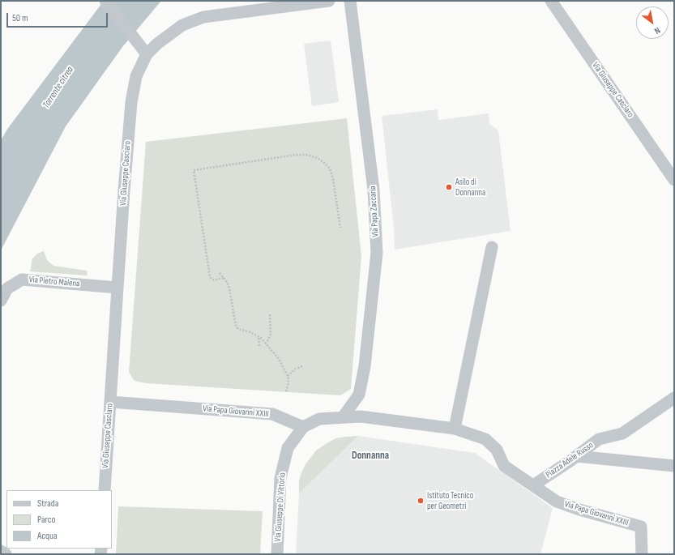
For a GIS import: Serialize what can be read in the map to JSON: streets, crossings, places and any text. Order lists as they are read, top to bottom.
{
  "streets": {
    "street": [
      "Via Giuseppe Casciaro",
      "Via Papa Zaccaria",
      "Via Pietro Malena",
      "Via Papa Giovanni XXIII",
      "Piazza Adele Russo",
      "Via Giuseppe Di Vittorio"
    ]
  },
  "crossings": [
    ["Via Giuseppe Casciaro", "Via Pietro Malena"],
    ["Via Giuseppe Casciaro", "Via Papa Giovanni XXIII"],
    ["Via Papa Zaccaria", "Via Papa Giovanni XXIII"],
    ["Via Papa Giovanni XXIII", "Piazza Adele Russo"],
    ["Via Papa Giovanni XXIII", "Via Giuseppe Di Vittorio"]
  ],
  "districts": ["Donnanna"],
  "water": ["Torrente citrea"],
  "places": ["Asilo di Donnanna", "Istituto Tecnico per Geometri"],
  "legend": ["Strada", "Parco", "Acqua"],
  "scale_bar": "50 m",
  "north": "bottom right"
}
